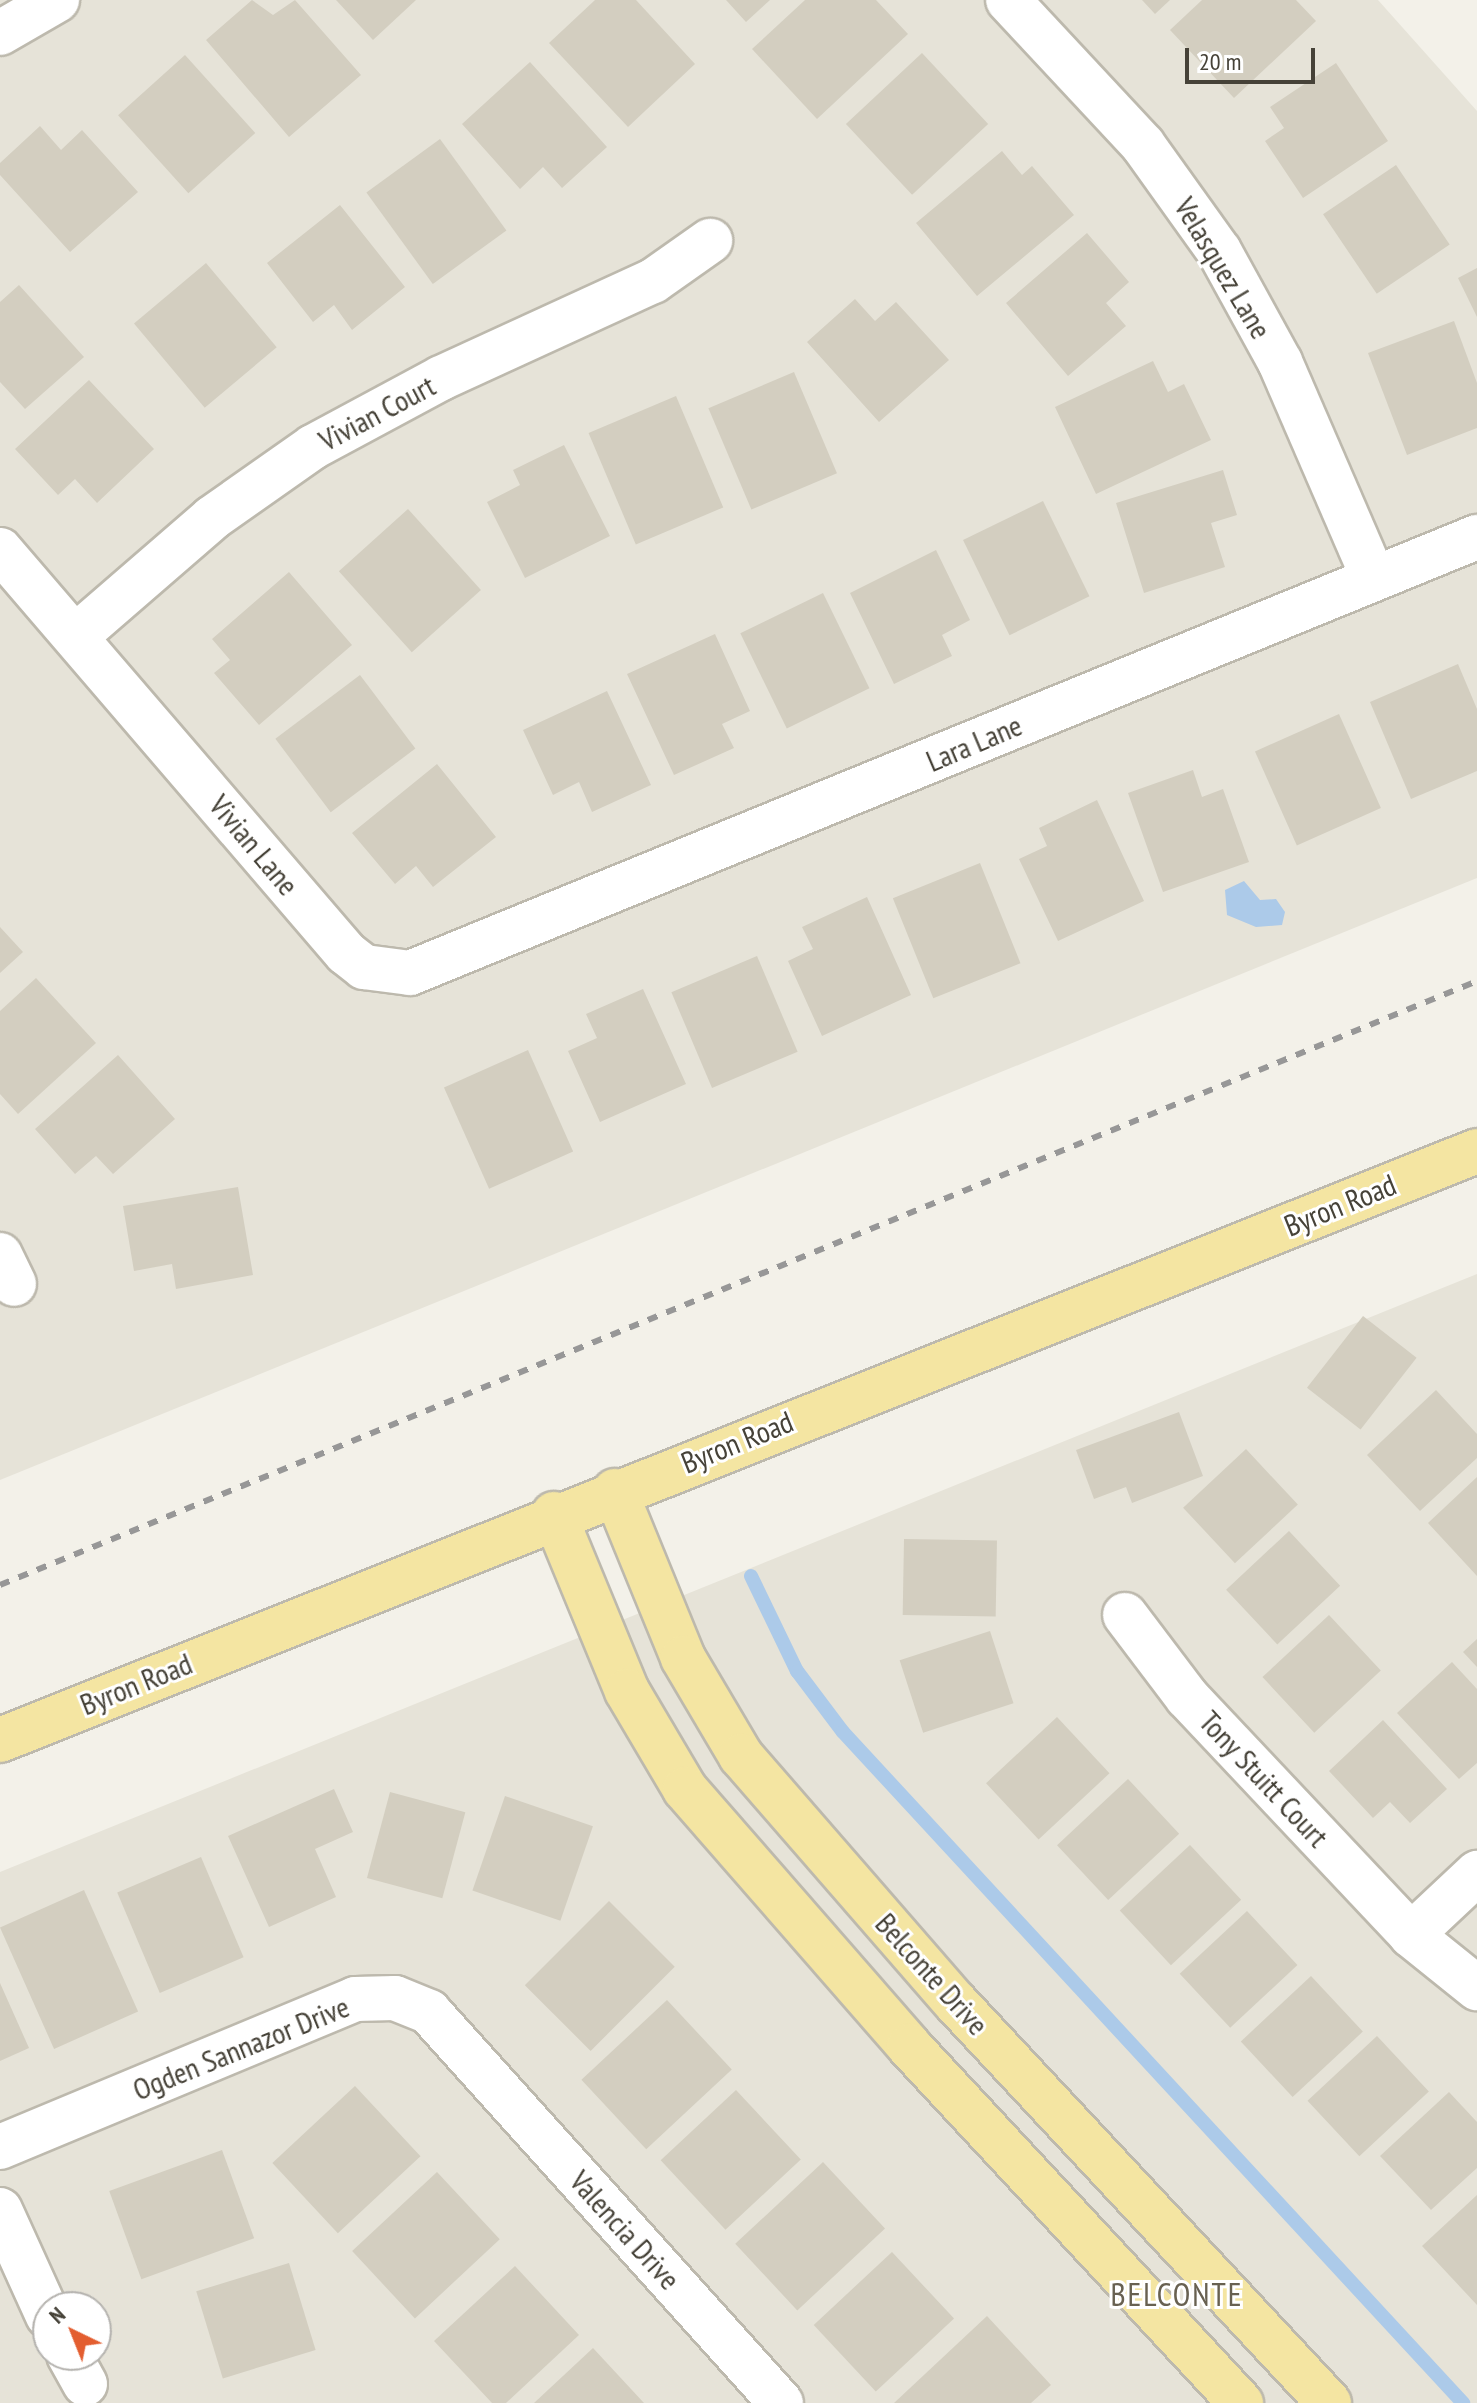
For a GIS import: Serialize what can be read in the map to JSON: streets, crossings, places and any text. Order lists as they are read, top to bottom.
{
  "streets": {
    "main road": ["Byron Road", "Belconte Drive"],
    "street": [
      "Velasquez Lane",
      "Vivian Court",
      "Lara Lane",
      "Vivian Lane",
      "Tony Stuitt Court",
      "Ogden Sannazor Drive",
      "Valencia Drive"
    ]
  },
  "crossings": [
    ["Velasquez Lane", "Lara Lane"],
    ["Vivian Court", "Vivian Lane"],
    ["Lara Lane", "Vivian Lane"],
    ["Byron Road", "Belconte Drive"],
    ["Ogden Sannazor Drive", "Valencia Drive"]
  ],
  "districts": ["BELCONTE"],
  "scale_bar": "20 m",
  "north": "top left"
}
